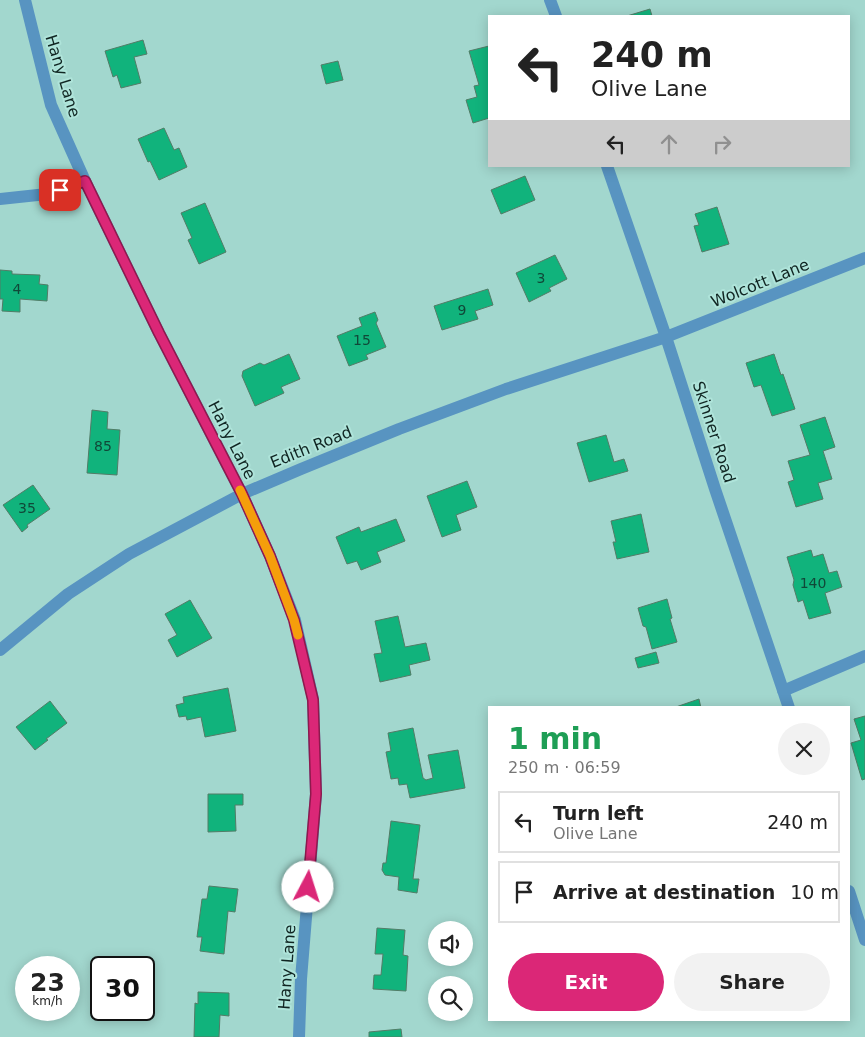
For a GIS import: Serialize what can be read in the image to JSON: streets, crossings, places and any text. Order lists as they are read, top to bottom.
{
  "streets": {
    "street": [
      "Hany Lane",
      "Wolcott Lane",
      "Skinner Road",
      "Edith Road"
    ]
  },
  "crossings": [
    ["Hany Lane", "Edith Road"],
    ["Wolcott Lane", "Skinner Road"],
    ["Wolcott Lane", "Edith Road"],
    ["Skinner Road", "Edith Road"]
  ],
  "house_numbers": [
    "3",
    "4",
    "9",
    "15",
    "85",
    "35",
    "140"
  ],
  "page": {
    "turn": ["240 m", "Olive Lane"],
    "heading": ["1 min", "250 m · 06:59"],
    "list": [
      {
        "name": "Turn left",
        "note": "Olive Lane",
        "value": "240 m"
      },
      {
        "name": "Arrive at destination",
        "value": "10 m"
      }
    ],
    "buttons": ["Exit", "Share"],
    "speed": "23 km/h",
    "limit": "30"
  }
}
